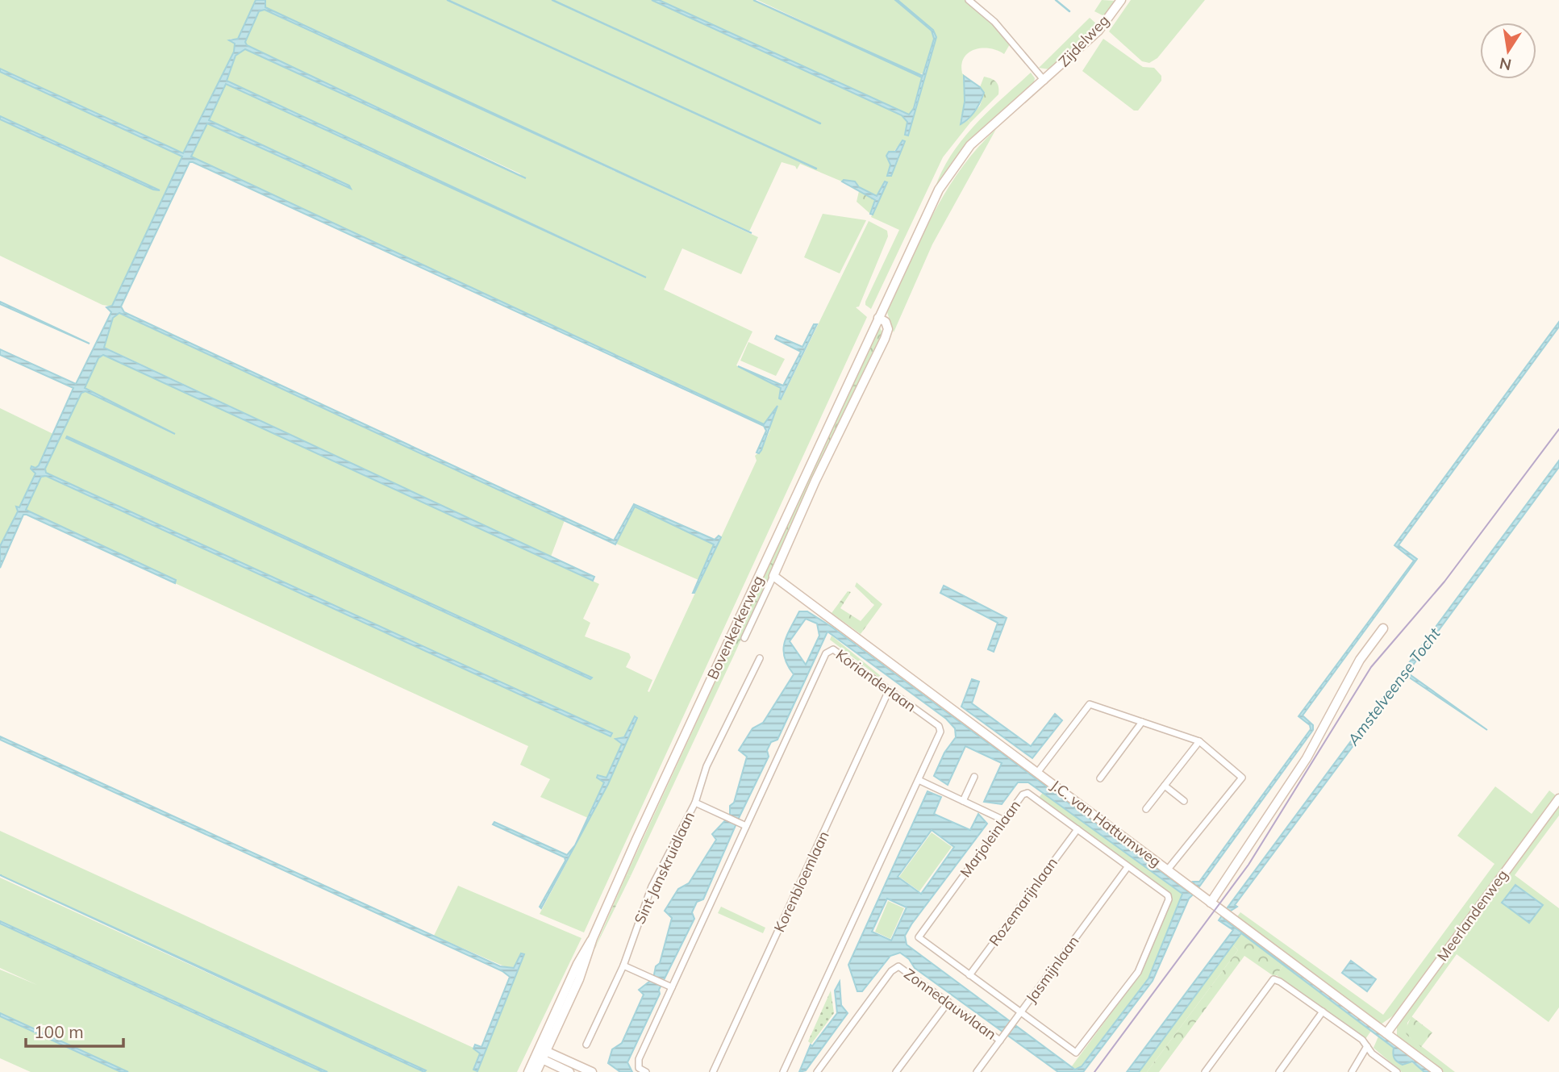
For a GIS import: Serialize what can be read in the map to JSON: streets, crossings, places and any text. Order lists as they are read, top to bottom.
{
  "streets": {
    "street": [
      "Zijdelweg",
      "Bovenkerkerweg",
      "Korianderlaan",
      "J.C. van Hattumweg",
      "Marjoleinlaan",
      "Sint Janskruidlaan",
      "Korenbloemlaan",
      "Rozemarijnlaan",
      "Meerlandenweg",
      "Jasmijnlaan",
      "Zonnedauwlaan"
    ]
  },
  "crossings": [
    ["Zijdelweg", "Bovenkerkerweg"],
    ["Bovenkerkerweg", "J.C. van Hattumweg"],
    ["Korianderlaan", "Sint Janskruidlaan"],
    ["Korianderlaan", "Korenbloemlaan"],
    ["J.C. van Hattumweg", "Meerlandenweg"],
    ["Marjoleinlaan", "Rozemarijnlaan"],
    ["Marjoleinlaan", "Jasmijnlaan"],
    ["Jasmijnlaan", "Zonnedauwlaan"]
  ],
  "water": ["Amstelveense Tocht"],
  "scale_bar": "100 m",
  "north": "bottom"
}
